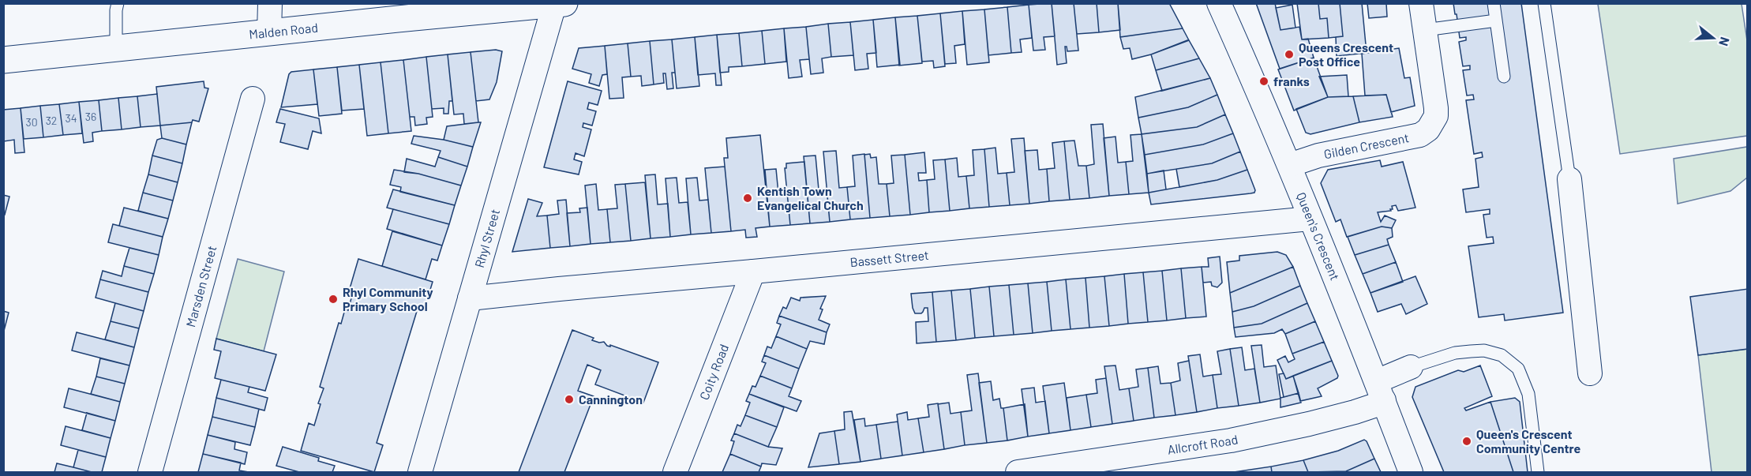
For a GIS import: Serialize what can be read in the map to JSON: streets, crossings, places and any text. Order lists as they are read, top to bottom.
{
  "streets": {
    "main road": ["Malden Road"],
    "street": [
      "Gilden Crescent",
      "Queen's Crescent",
      "Rhyl Street",
      "Bassett Street",
      "Marsden Street",
      "Coity Road",
      "Allcroft Road"
    ]
  },
  "crossings": [
    ["Malden Road", "Rhyl Street"],
    ["Gilden Crescent", "Queen's Crescent"],
    ["Queen's Crescent", "Bassett Street"],
    ["Queen's Crescent", "Allcroft Road"],
    ["Rhyl Street", "Bassett Street"],
    ["Bassett Street", "Coity Road"]
  ],
  "places": [
    "Queens Crescent Post Office",
    "franks",
    "Kentish Town Evangelical Church",
    "Rhyl Community Primary School",
    "Cannington",
    "Queen's Crescent Community Centre"
  ],
  "house_numbers": [
    "36",
    "34",
    "32",
    "30"
  ],
  "north": "right"
}
